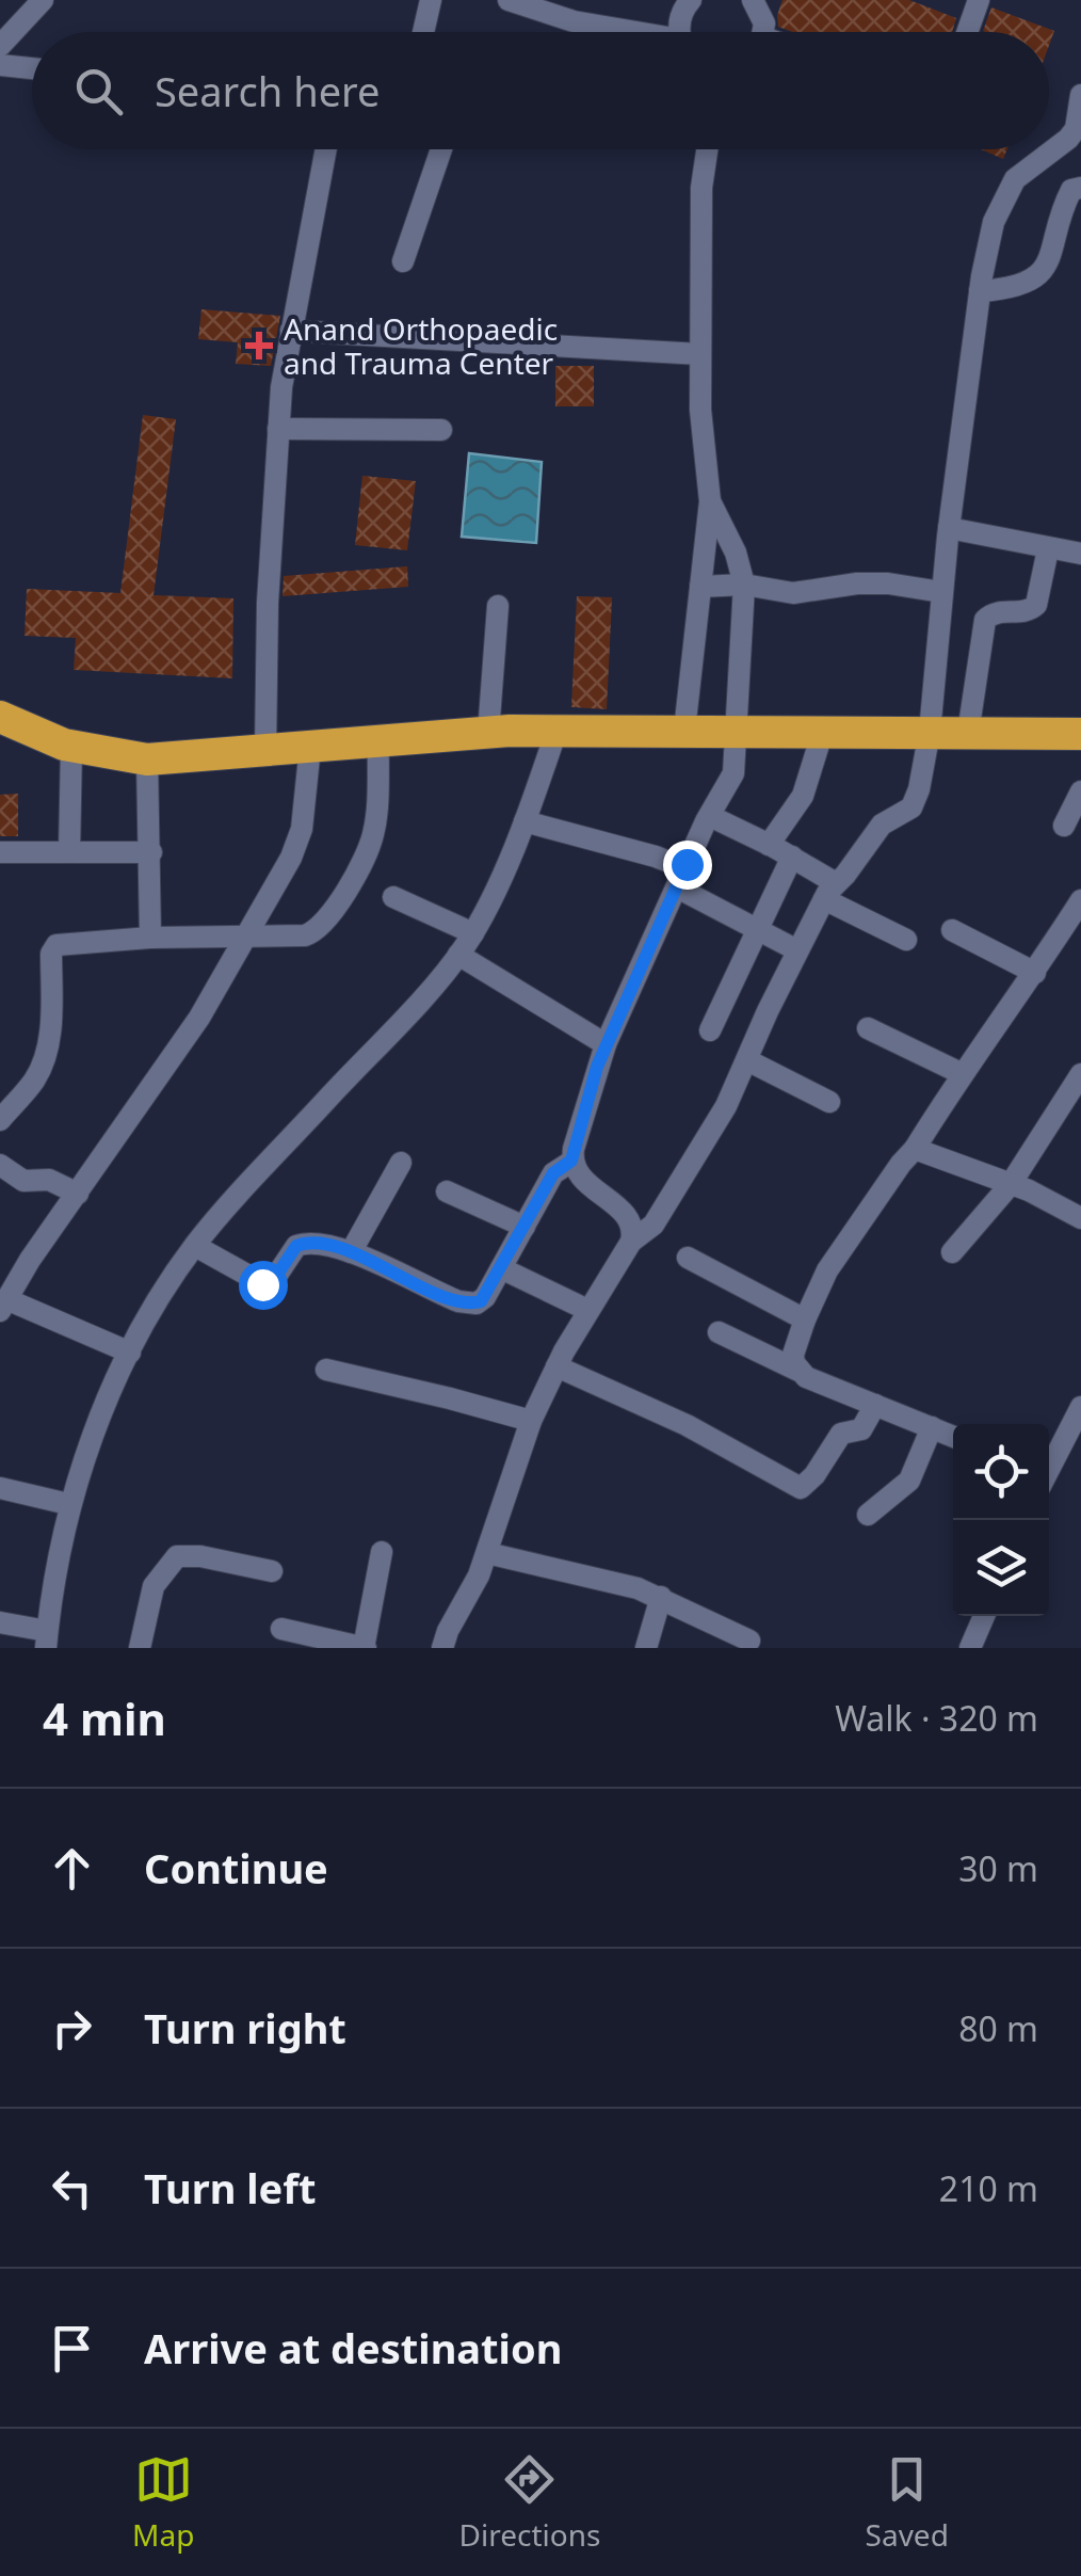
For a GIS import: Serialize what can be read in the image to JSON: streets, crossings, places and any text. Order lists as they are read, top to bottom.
{
  "places": {
    "health": ["Anand Orthopaedic and Trauma Center"]
  },
  "page": {
    "search": "Search here",
    "heading": ["4 min", "Walk · 320 m"],
    "list": [
      ["Continue", "30 m"],
      ["Turn right", "80 m"],
      ["Turn left", "210 m"],
      "Arrive at destination"
    ],
    "nav": ["Map", "Directions", "Saved"]
  }
}
